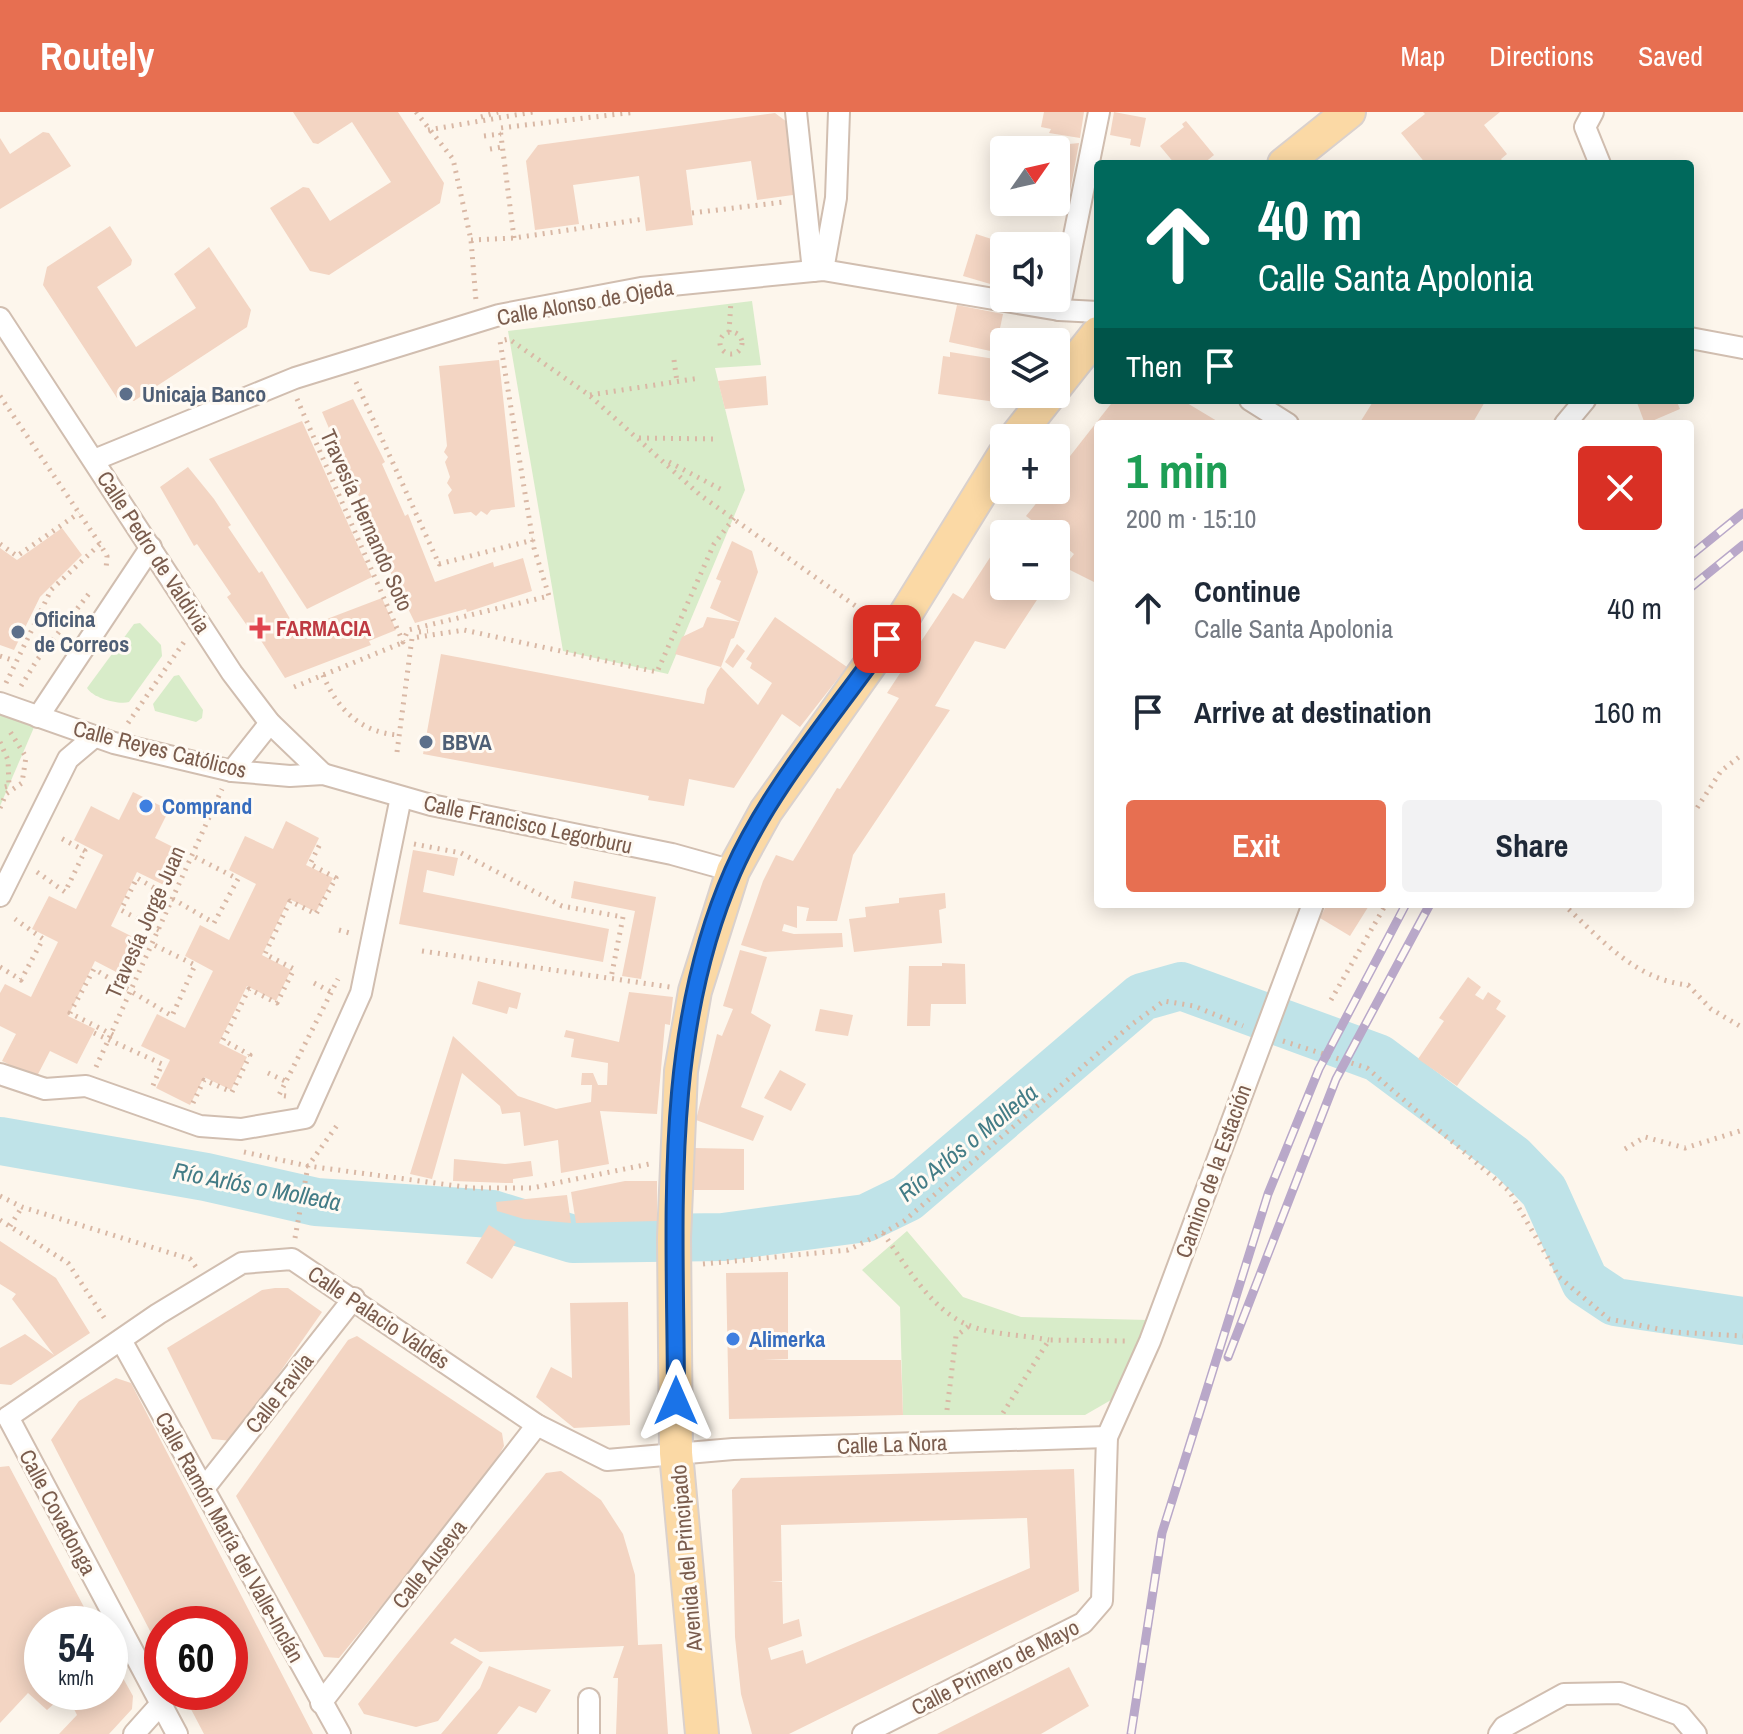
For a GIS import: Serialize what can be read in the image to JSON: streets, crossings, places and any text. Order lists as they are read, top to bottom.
{
  "streets": {
    "main road": ["Avenida del Principado"],
    "street": [
      "Calle Alonso de Ojeda",
      "Calle Pedro de Valdivia",
      "Calle Reyes Católicos",
      "Calle Francisco Legorburu",
      "Camino de la Estación",
      "Calle Palacio Valdés",
      "Calle Favila",
      "Calle La Ñora",
      "Calle Covadonga",
      "Calle Ramón María del Valle-Inclán",
      "Calle Auseva",
      "Calle Primero de Mayo"
    ],
    "path": ["Travesía Hernando Soto", "Travesía Jorge Juan"]
  },
  "crossings": [
    ["Calle Alonso de Ojeda", "Calle Pedro de Valdivia"],
    ["Calle Pedro de Valdivia", "Calle Reyes Católicos"],
    ["Calle Pedro de Valdivia", "Calle Francisco Legorburu"],
    ["Calle Reyes Católicos", "Calle Francisco Legorburu"],
    ["Calle Reyes Católicos", "Travesía Jorge Juan"],
    ["Calle Francisco Legorburu", "Avenida del Principado"],
    ["Camino de la Estación", "Calle La Ñora"],
    ["Camino de la Estación", "Calle Primero de Mayo"],
    ["Calle Palacio Valdés", "Calle Favila"],
    ["Calle Palacio Valdés", "Calle La Ñora"],
    ["Calle Palacio Valdés", "Calle Covadonga"],
    ["Calle Palacio Valdés", "Calle Ramón María del Valle-Inclán"],
    ["Calle Palacio Valdés", "Avenida del Principado"],
    ["Calle Palacio Valdés", "Calle Auseva"],
    ["Calle Favila", "Calle Ramón María del Valle-Inclán"],
    ["Calle La Ñora", "Avenida del Principado"],
    ["Calle La Ñora", "Calle Primero de Mayo"],
    ["Calle Ramón María del Valle-Inclán", "Calle Auseva"]
  ],
  "water": ["Río Arlós o Molleda"],
  "places": {
    "other": [
      "Unicaja Banco",
      "Oficina de Correos",
      "BBVA",
      "Comprand",
      "Alimerka"
    ],
    "health": ["FARMACIA"]
  },
  "north": "top right",
  "page": {
    "header": "Routely",
    "nav": ["Map", "Directions", "Saved"],
    "map_buttons": ["+", "−"],
    "turn": ["40 m", "Calle Santa Apolonia"],
    "then": "Then",
    "heading": ["1 min", "200 m · 15:10"],
    "list": [
      {
        "name": "Continue",
        "note": "Calle Santa Apolonia",
        "value": "40 m"
      },
      {
        "name": "Arrive at destination",
        "value": "160 m"
      }
    ],
    "buttons": ["Exit", "Share"],
    "speed": "54 km/h",
    "limit": "60"
  }
}
